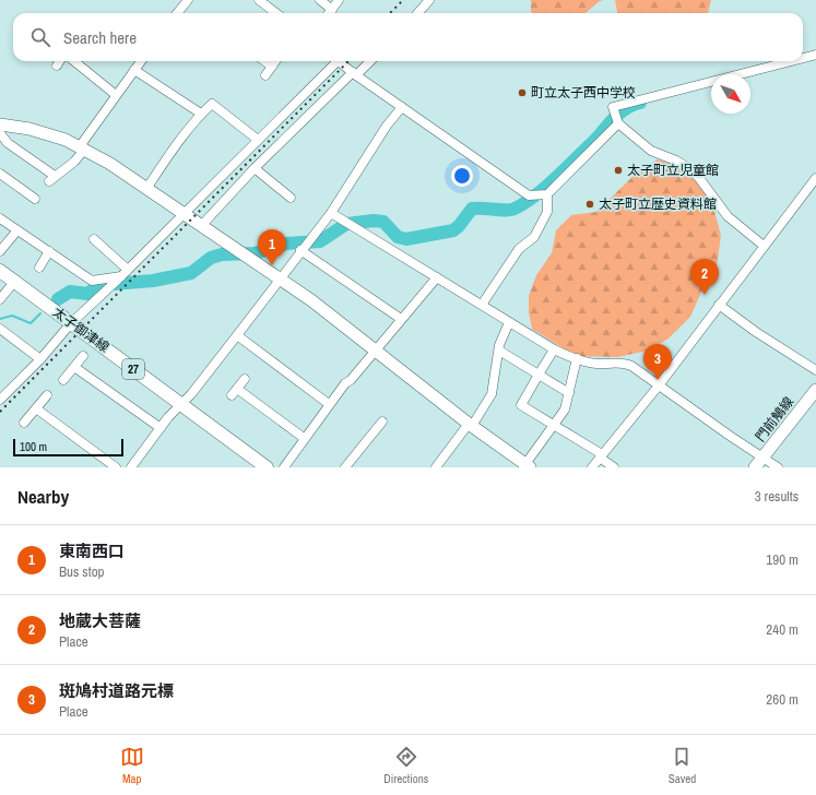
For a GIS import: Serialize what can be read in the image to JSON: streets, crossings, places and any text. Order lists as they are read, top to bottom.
{
  "streets": {
    "main road": ["太子御津線", "27"],
    "street": ["門前鵤線"]
  },
  "places": ["町立太子西中学校", "太子町立児童館", "太子町立歴史資料館"],
  "scale_bar": "100 m",
  "north": "bottom right",
  "page": {
    "search": "Search here",
    "pins": ["1", "2", "3"],
    "scale": "100 m",
    "heading": ["Nearby", "3 results"],
    "list": [
      {
        "mark": "1",
        "name": "東南西口",
        "note": "Bus stop",
        "value": "190 m"
      },
      {
        "mark": "2",
        "name": "地蔵大菩薩",
        "note": "Place",
        "value": "240 m"
      },
      {
        "mark": "3",
        "name": "斑鳩村道路元標",
        "note": "Place",
        "value": "260 m"
      }
    ],
    "nav": ["Map", "Directions", "Saved"]
  }
}
